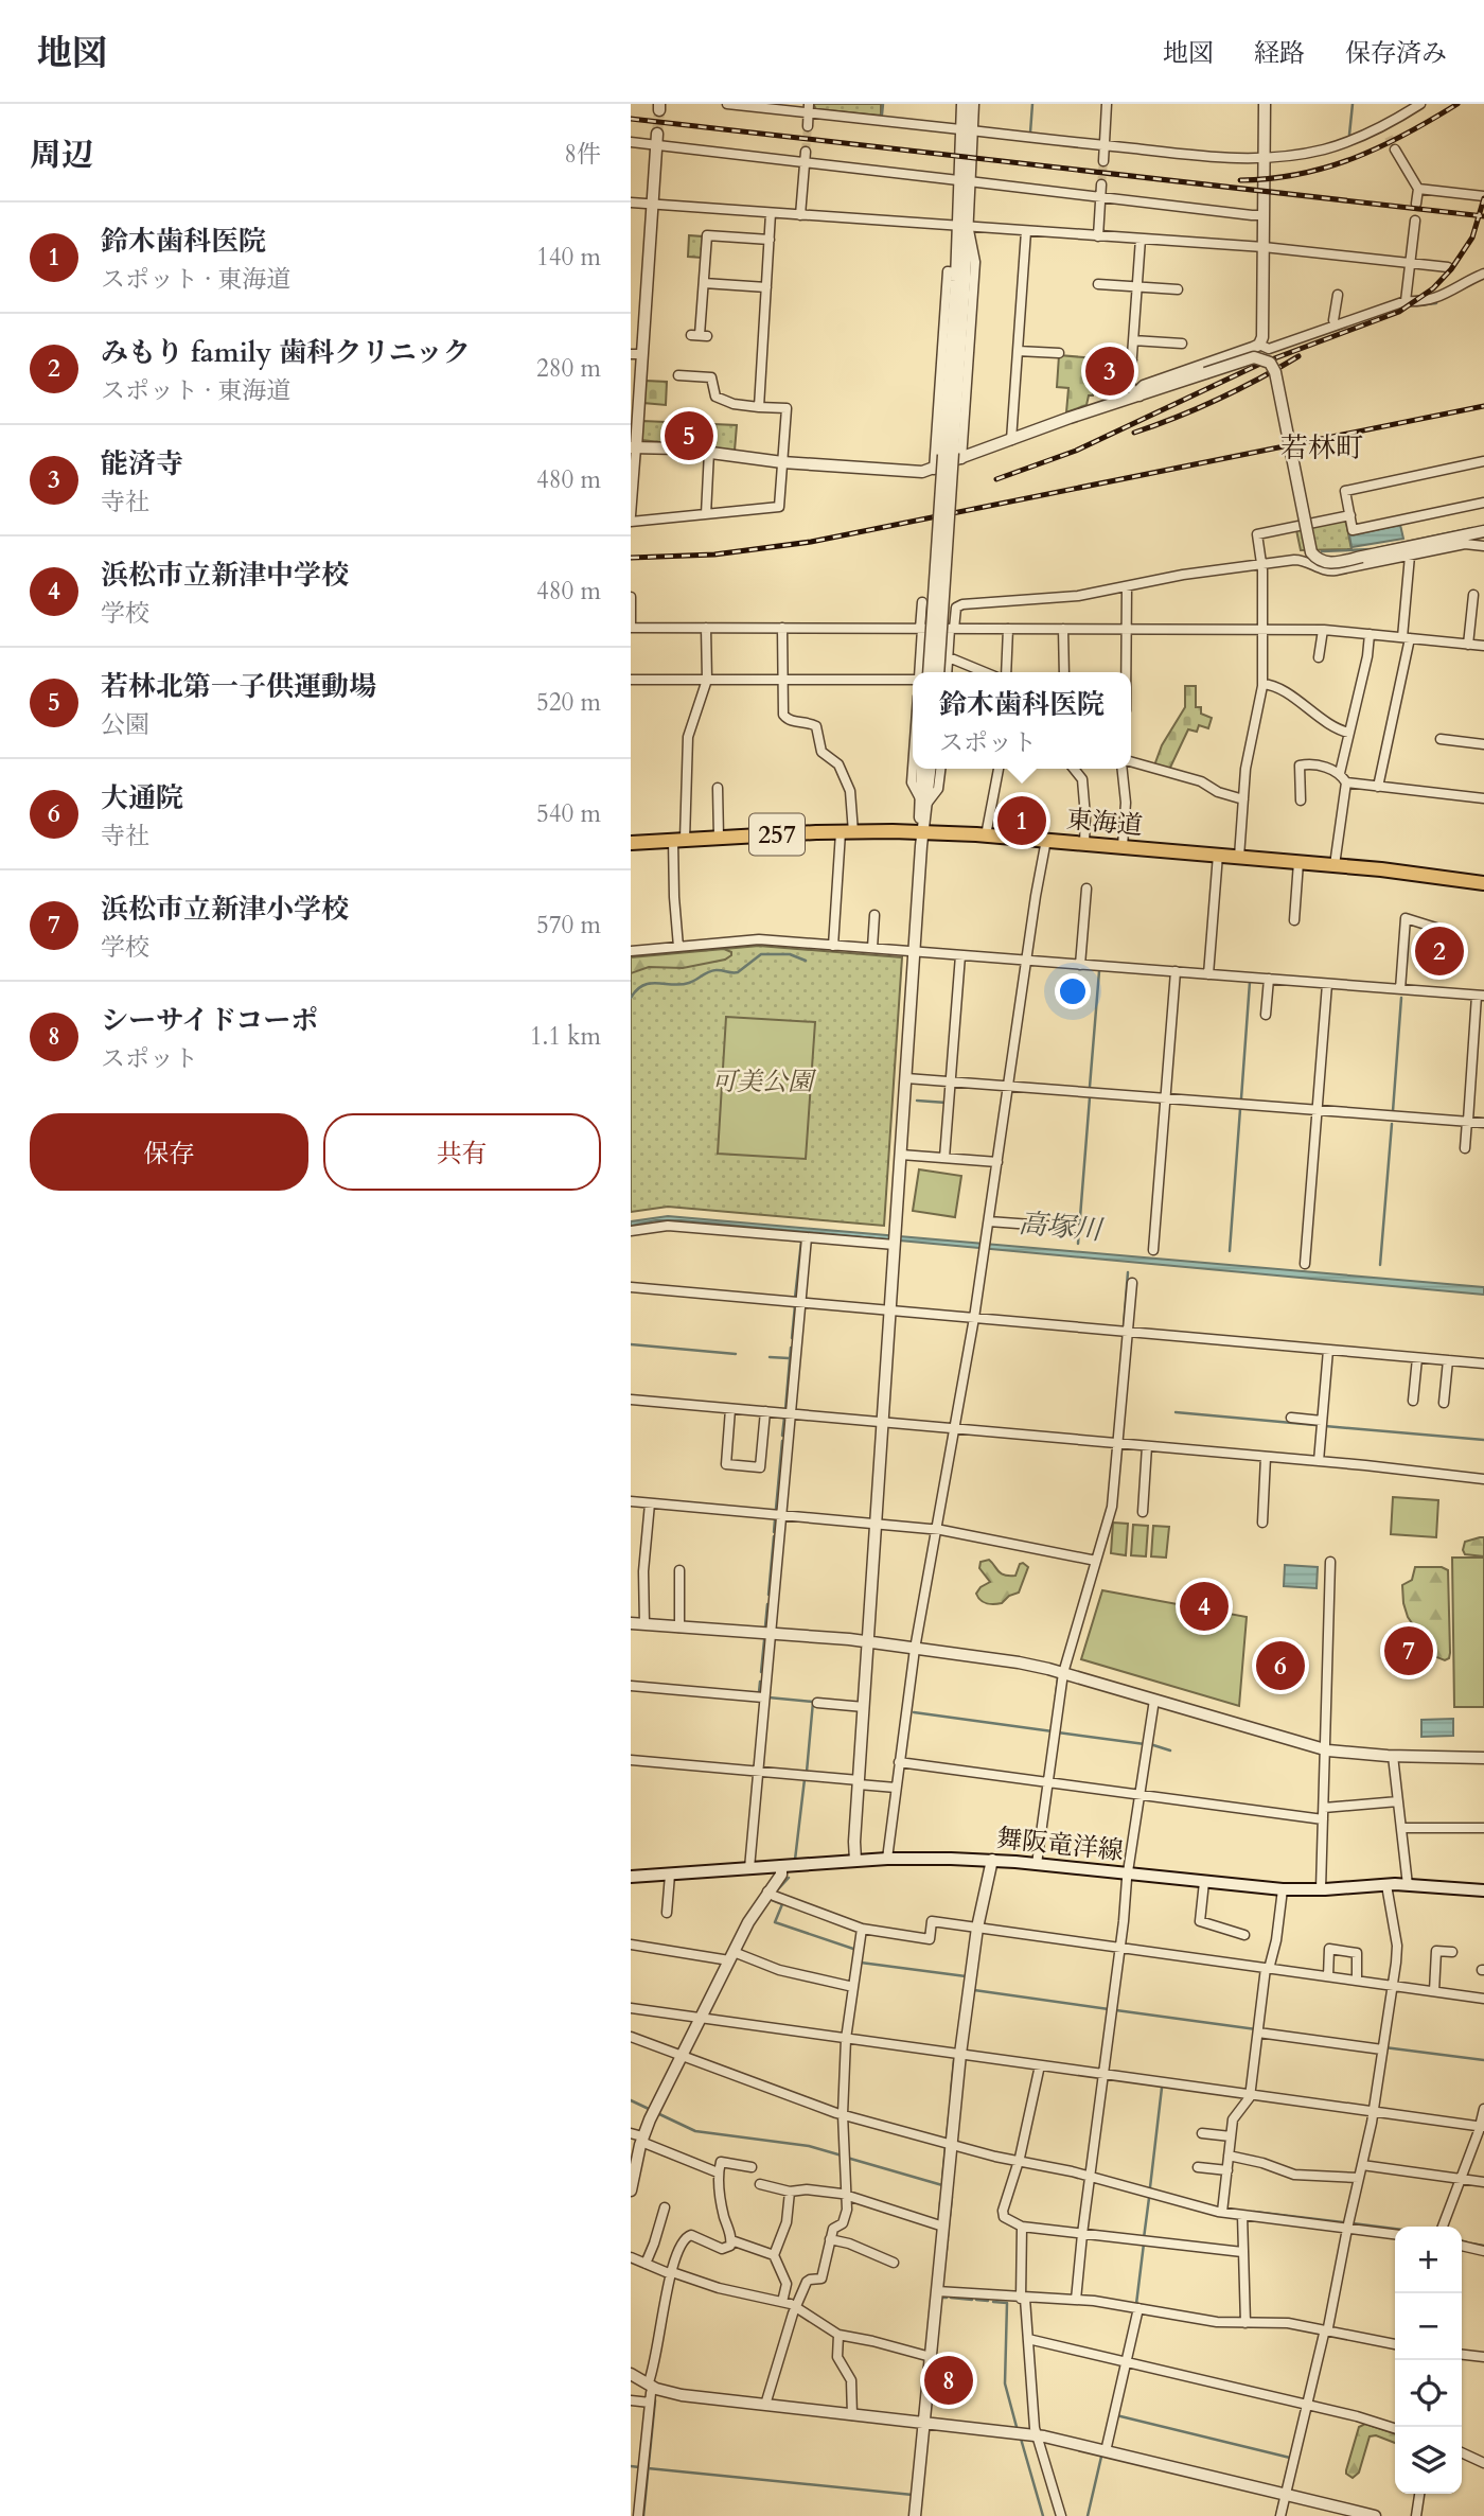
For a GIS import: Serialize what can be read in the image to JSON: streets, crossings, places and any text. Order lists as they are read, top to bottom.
{
  "streets": {
    "highway": ["東海道", "257"],
    "main road": ["舞阪竜洋線"]
  },
  "districts": ["若林町"],
  "water": ["高塚川"],
  "parks": ["可美公園"],
  "page": {
    "header": "地図",
    "nav": ["地図", "経路", "保存済み"],
    "heading": ["周辺", "8件"],
    "list": [
      {
        "mark": "1",
        "name": "鈴木歯科医院",
        "note": "スポット · 東海道",
        "value": "140 m"
      },
      {
        "mark": "2",
        "name": "みもり family 歯科クリニック",
        "note": "スポット · 東海道",
        "value": "280 m"
      },
      {
        "mark": "3",
        "name": "能済寺",
        "note": "寺社",
        "value": "480 m"
      },
      {
        "mark": "4",
        "name": "浜松市立新津中学校",
        "note": "学校",
        "value": "480 m"
      },
      {
        "mark": "5",
        "name": "若林北第一子供運動場",
        "note": "公園",
        "value": "520 m"
      },
      {
        "mark": "6",
        "name": "大通院",
        "note": "寺社",
        "value": "540 m"
      },
      {
        "mark": "7",
        "name": "浜松市立新津小学校",
        "note": "学校",
        "value": "570 m"
      },
      {
        "mark": "8",
        "name": "シーサイドコーポ",
        "note": "スポット",
        "value": "1.1 km"
      }
    ],
    "pins": [
      "3",
      "5",
      "1",
      "2",
      "4",
      "7",
      "6",
      "8"
    ],
    "popup": ["鈴木歯科医院", "スポット"],
    "buttons": ["保存", "共有"],
    "map_buttons": ["+", "−"]
  }
}
